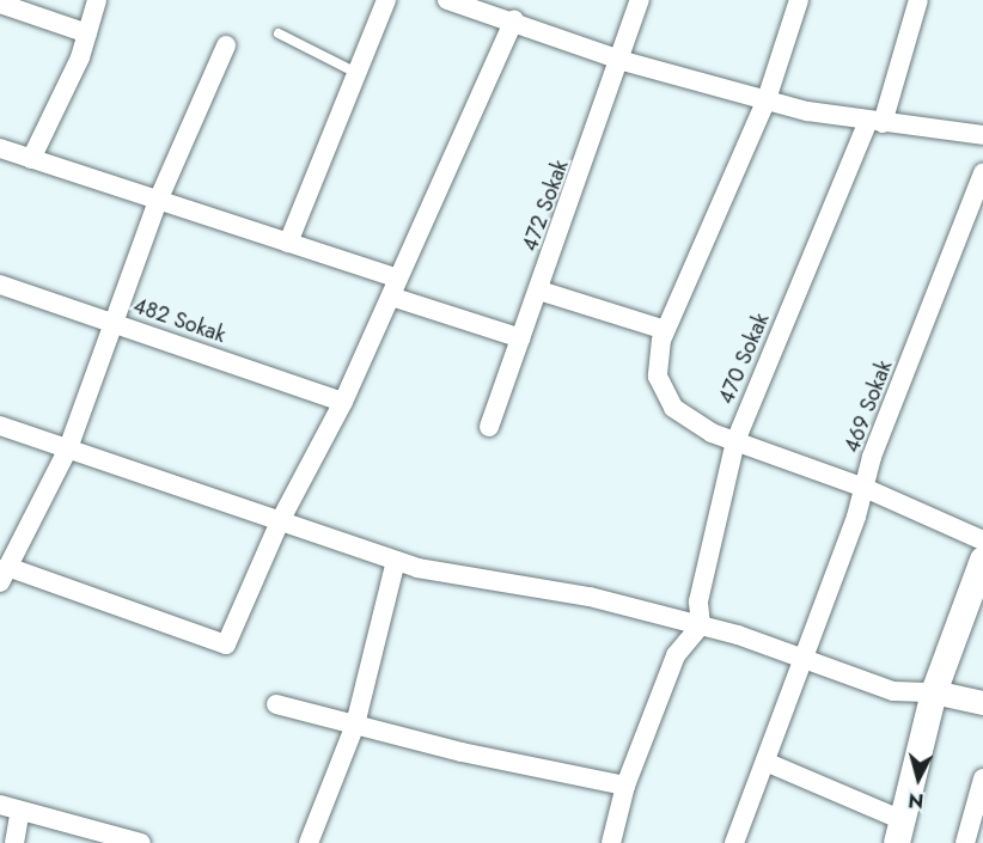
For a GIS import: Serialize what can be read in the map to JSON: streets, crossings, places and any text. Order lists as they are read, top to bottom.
{
  "streets": {
    "street": [
      "472 Sokak",
      "482 Sokak",
      "470 Sokak",
      "469 Sokak"
    ]
  },
  "north": "bottom"
}
